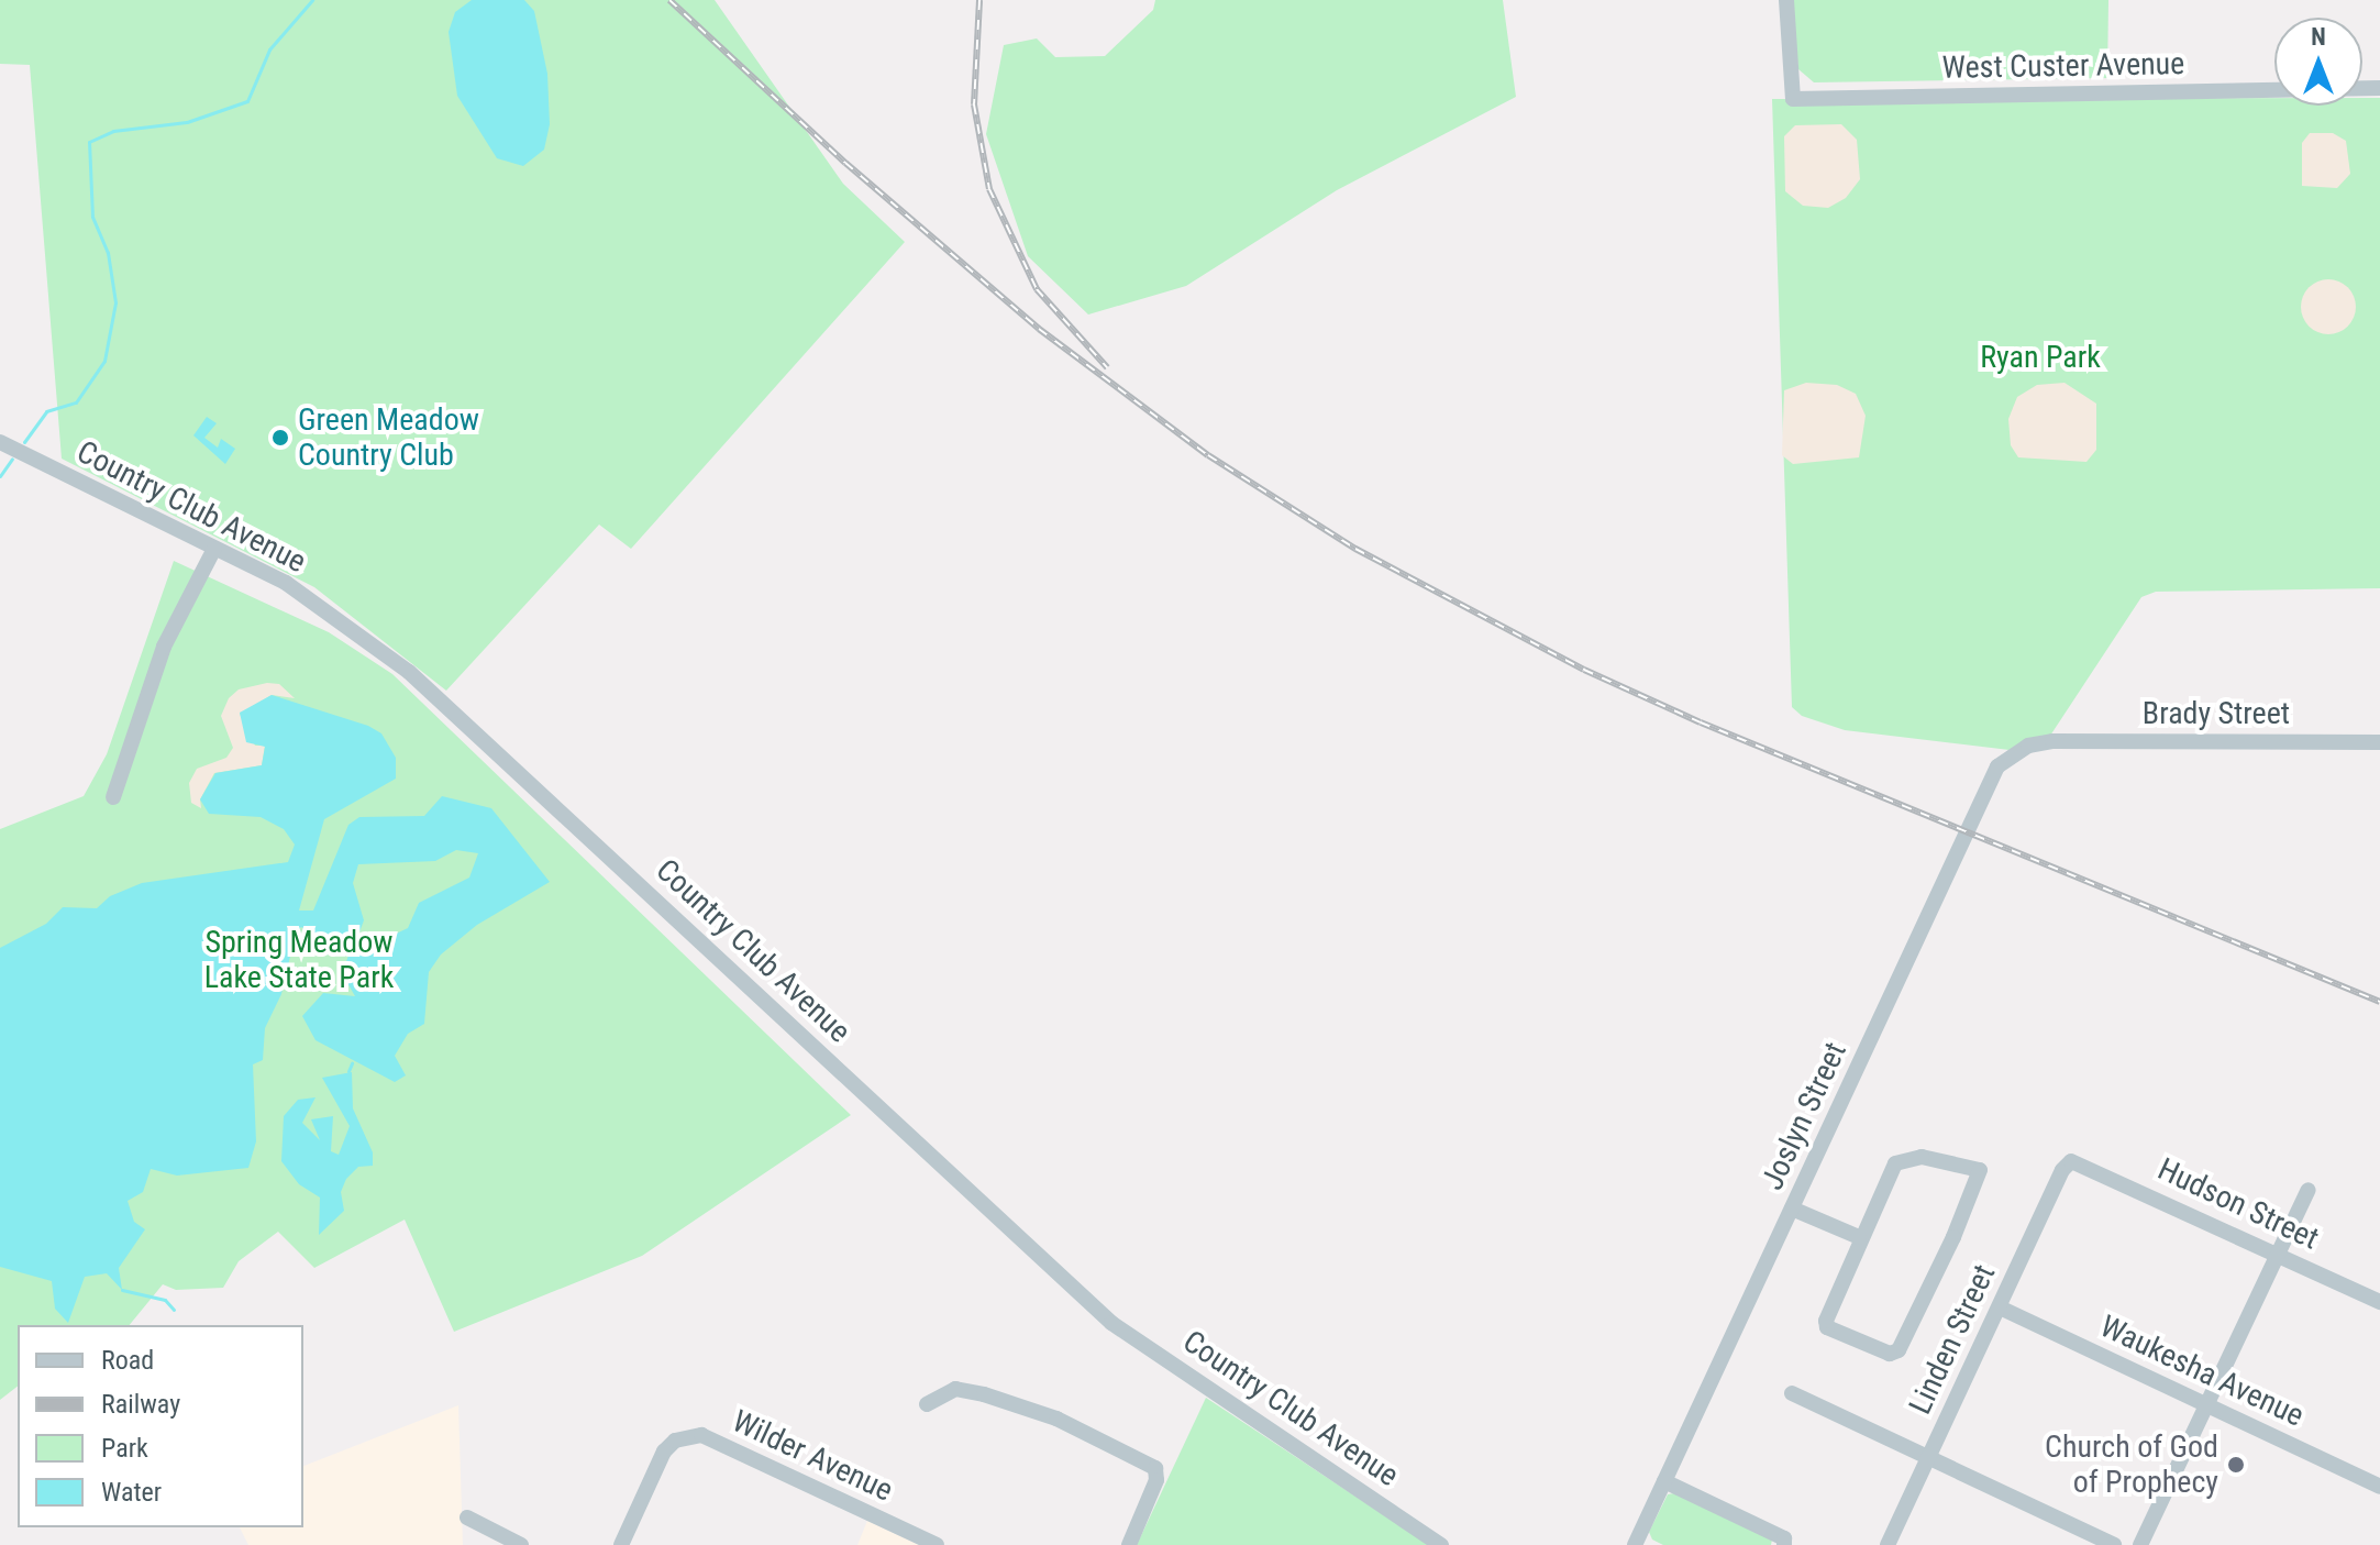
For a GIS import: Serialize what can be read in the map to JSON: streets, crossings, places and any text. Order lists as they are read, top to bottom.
{
  "streets": {
    "street": [
      "West Custer Avenue",
      "Country Club Avenue",
      "Brady Street",
      "Joslyn Street",
      "Hudson Street",
      "Linden Street",
      "Waukesha Avenue",
      "Wilder Avenue"
    ]
  },
  "crossings": [
    ["Brady Street", "Joslyn Street"],
    ["Hudson Street", "Linden Street"],
    ["Linden Street", "Waukesha Avenue"]
  ],
  "parks": ["Ryan Park", "Spring Meadow Lake State Park"],
  "places": ["Green Meadow Country Club", "Church of God of Prophecy"],
  "legend": [
    "Road",
    "Railway",
    "Park",
    "Water"
  ],
  "north": "top"
}
